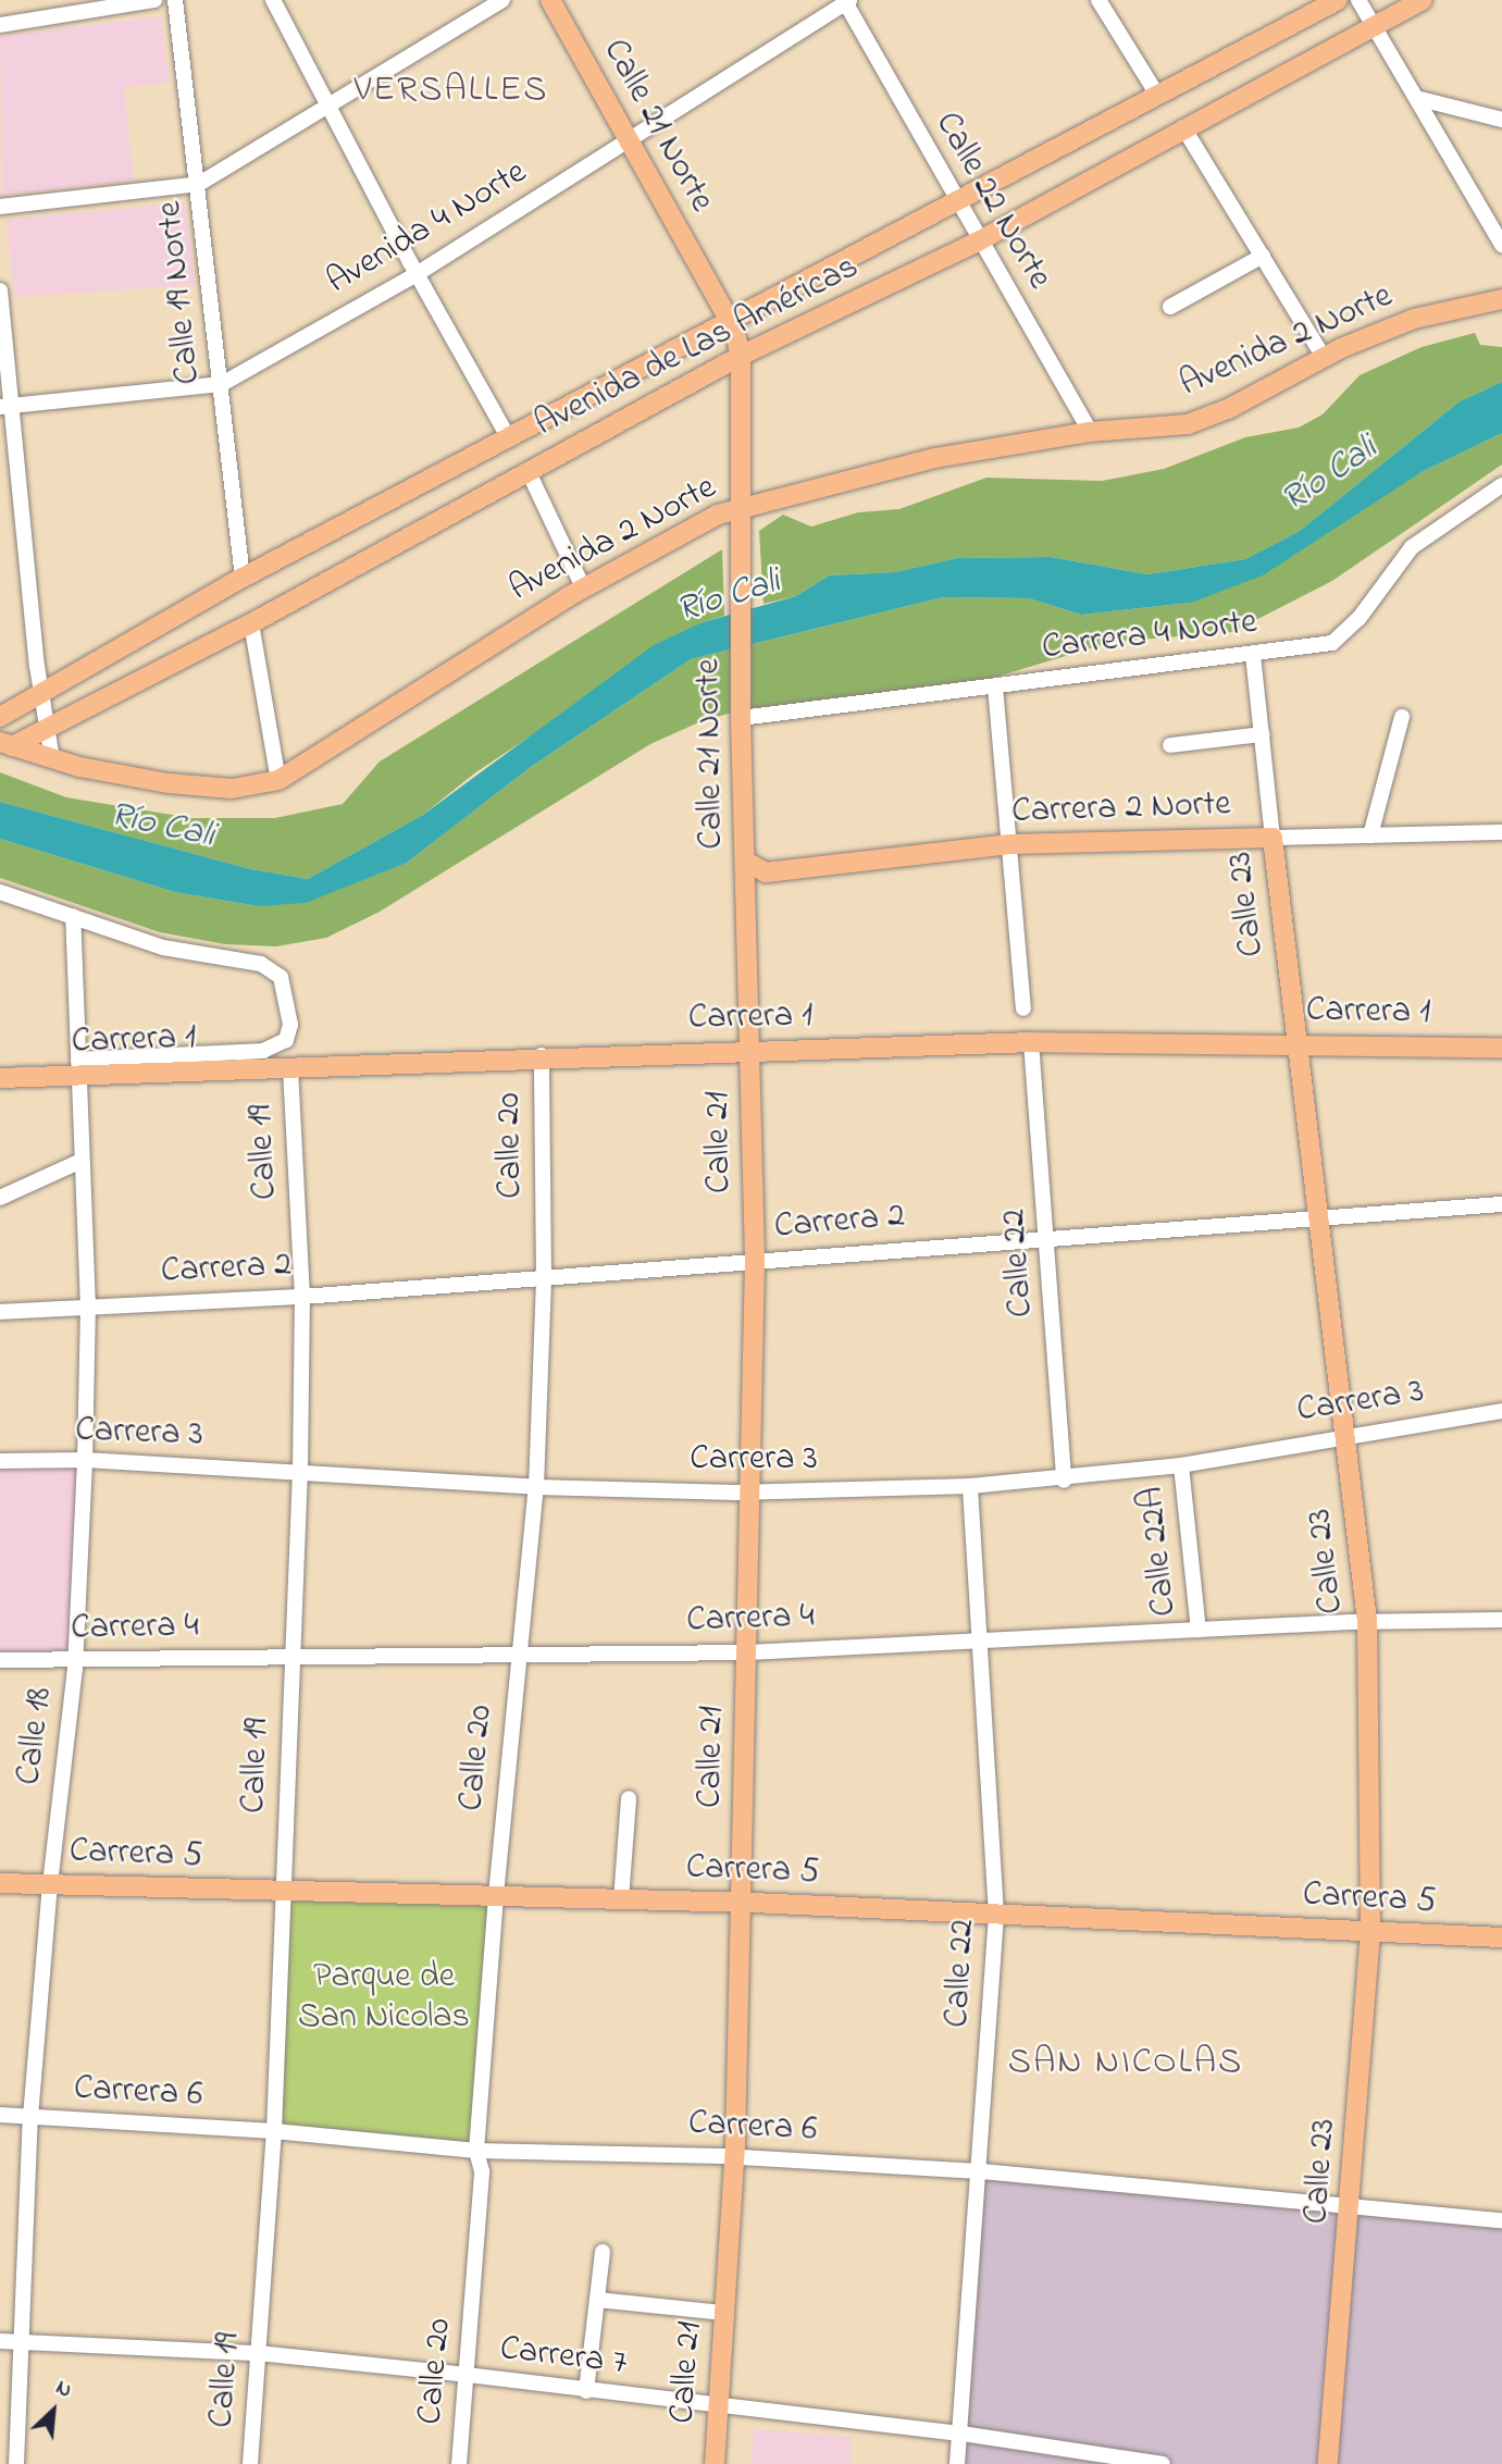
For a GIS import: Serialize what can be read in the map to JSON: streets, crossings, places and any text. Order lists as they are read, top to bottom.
{
  "streets": {
    "main road": [
      "Calle 21 Norte",
      "Avenida 2 Norte",
      "Avenida de Las Américas",
      "Carrera 2 Norte",
      "Calle 23",
      "Carrera 1",
      "Calle 21",
      "Carrera 5"
    ],
    "street": [
      "Calle 22 Norte",
      "Avenida 4 Norte",
      "Calle 19 Norte",
      "Carrera 4 Norte",
      "Calle 20",
      "Calle 19",
      "Carrera 2",
      "Calle 22",
      "Carrera 3",
      "Calle 22A",
      "Carrera 4",
      "Calle 18",
      "Carrera 6",
      "Carrera 7"
    ]
  },
  "crossings": [
    ["Calle 21 Norte", "Avenida 4 Norte"],
    ["Calle 21 Norte", "Avenida 2 Norte"],
    ["Calle 21 Norte", "Avenida de Las Américas"],
    ["Calle 21 Norte", "Carrera 4 Norte"],
    ["Calle 21 Norte", "Carrera 1"],
    ["Calle 21 Norte", "Calle 21"],
    ["Calle 22 Norte", "Avenida 4 Norte"],
    ["Calle 22 Norte", "Avenida 2 Norte"],
    ["Calle 22 Norte", "Avenida de Las Américas"],
    ["Avenida 4 Norte", "Calle 19 Norte"],
    ["Calle 19 Norte", "Avenida de Las Américas"],
    ["Avenida 2 Norte", "Avenida de Las Américas"],
    ["Carrera 4 Norte", "Calle 23"],
    ["Carrera 2 Norte", "Calle 23"],
    ["Calle 23", "Carrera 1"],
    ["Calle 23", "Carrera 2"],
    ["Calle 23", "Carrera 3"],
    ["Calle 23", "Carrera 4"],
    ["Calle 23", "Carrera 5"],
    ["Calle 23", "Carrera 6"],
    ["Carrera 1", "Calle 21"],
    ["Carrera 1", "Calle 20"],
    ["Carrera 1", "Calle 19"],
    ["Carrera 1", "Calle 22"],
    ["Carrera 1", "Calle 18"],
    ["Calle 21", "Carrera 2"],
    ["Calle 21", "Carrera 3"],
    ["Calle 21", "Carrera 4"],
    ["Calle 21", "Carrera 5"],
    ["Calle 21", "Carrera 6"],
    ["Calle 21", "Carrera 7"],
    ["Calle 20", "Carrera 2"],
    ["Calle 20", "Carrera 3"],
    ["Calle 20", "Carrera 4"],
    ["Calle 20", "Carrera 5"],
    ["Calle 20", "Carrera 6"],
    ["Calle 20", "Carrera 7"],
    ["Calle 19", "Carrera 2"],
    ["Calle 19", "Carrera 3"],
    ["Calle 19", "Carrera 4"],
    ["Calle 19", "Carrera 5"],
    ["Calle 19", "Carrera 6"],
    ["Calle 19", "Carrera 7"],
    ["Carrera 2", "Calle 22"],
    ["Carrera 2", "Calle 18"],
    ["Calle 22", "Carrera 3"],
    ["Calle 22", "Carrera 4"],
    ["Calle 22", "Carrera 5"],
    ["Calle 22", "Carrera 6"],
    ["Calle 22", "Carrera 7"],
    ["Carrera 3", "Calle 22A"],
    ["Carrera 3", "Calle 18"],
    ["Calle 22A", "Carrera 4"],
    ["Carrera 4", "Calle 18"],
    ["Calle 18", "Carrera 5"],
    ["Calle 18", "Carrera 6"],
    ["Calle 18", "Carrera 7"]
  ],
  "districts": ["VERSALLES", "SAN NICOLAS"],
  "water": ["Río Cali"],
  "parks": ["Parque de San Nicolas"],
  "north": "top right"
}
